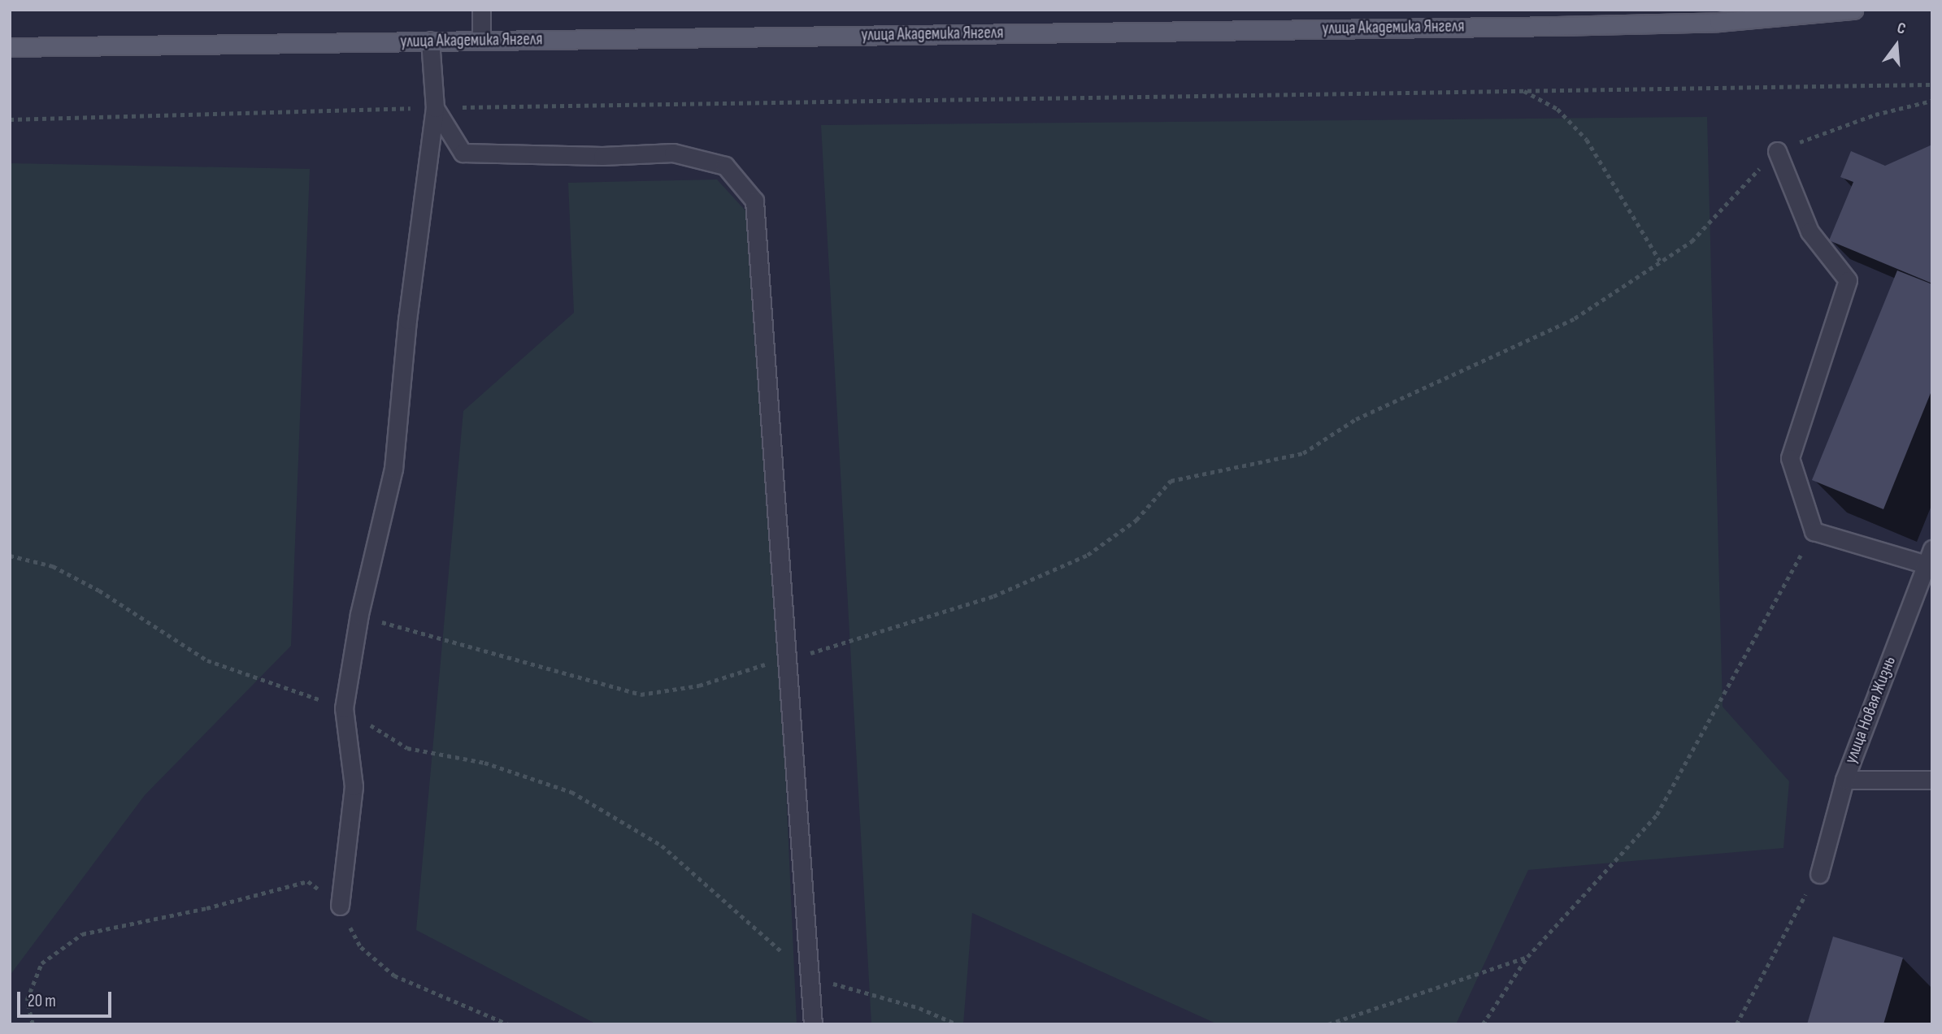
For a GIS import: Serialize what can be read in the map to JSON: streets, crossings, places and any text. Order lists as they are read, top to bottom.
{
  "streets": {
    "main road": ["улица Академика Янгеля"],
    "street": ["улица Новая Жизнь"]
  },
  "scale_bar": "20 m",
  "north": "top"
}
